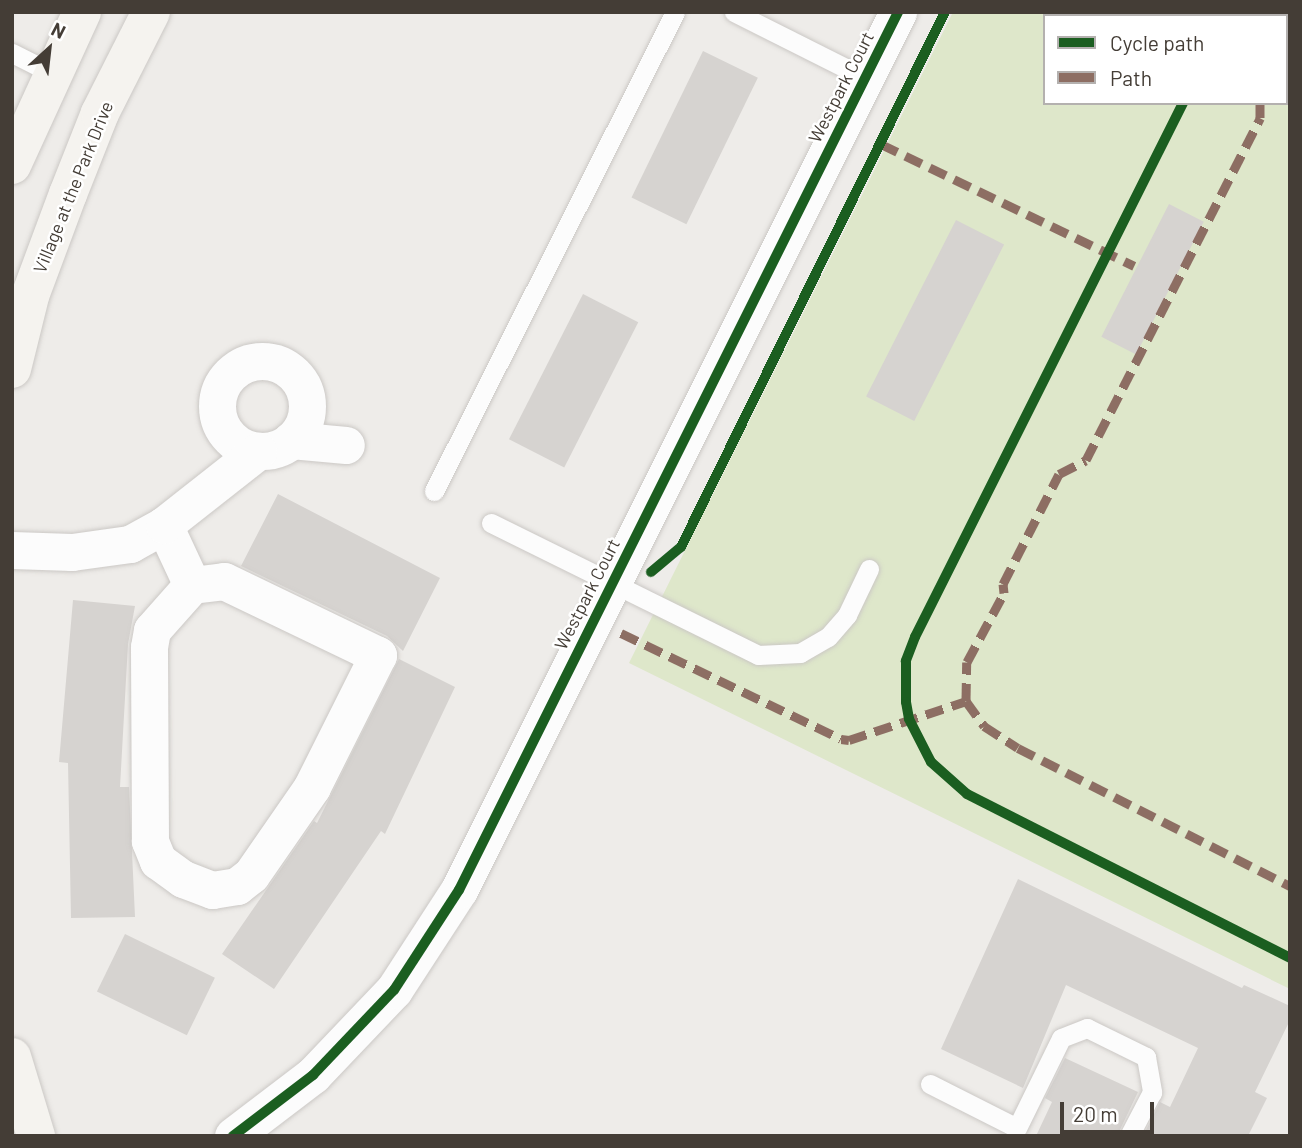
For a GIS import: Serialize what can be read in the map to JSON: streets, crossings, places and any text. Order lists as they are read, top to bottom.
{
  "streets": {
    "street": ["Westpark Court", "Village at the Park Drive"]
  },
  "legend": ["Cycle path", "Path"],
  "scale_bar": "20 m",
  "north": "top right"
}
